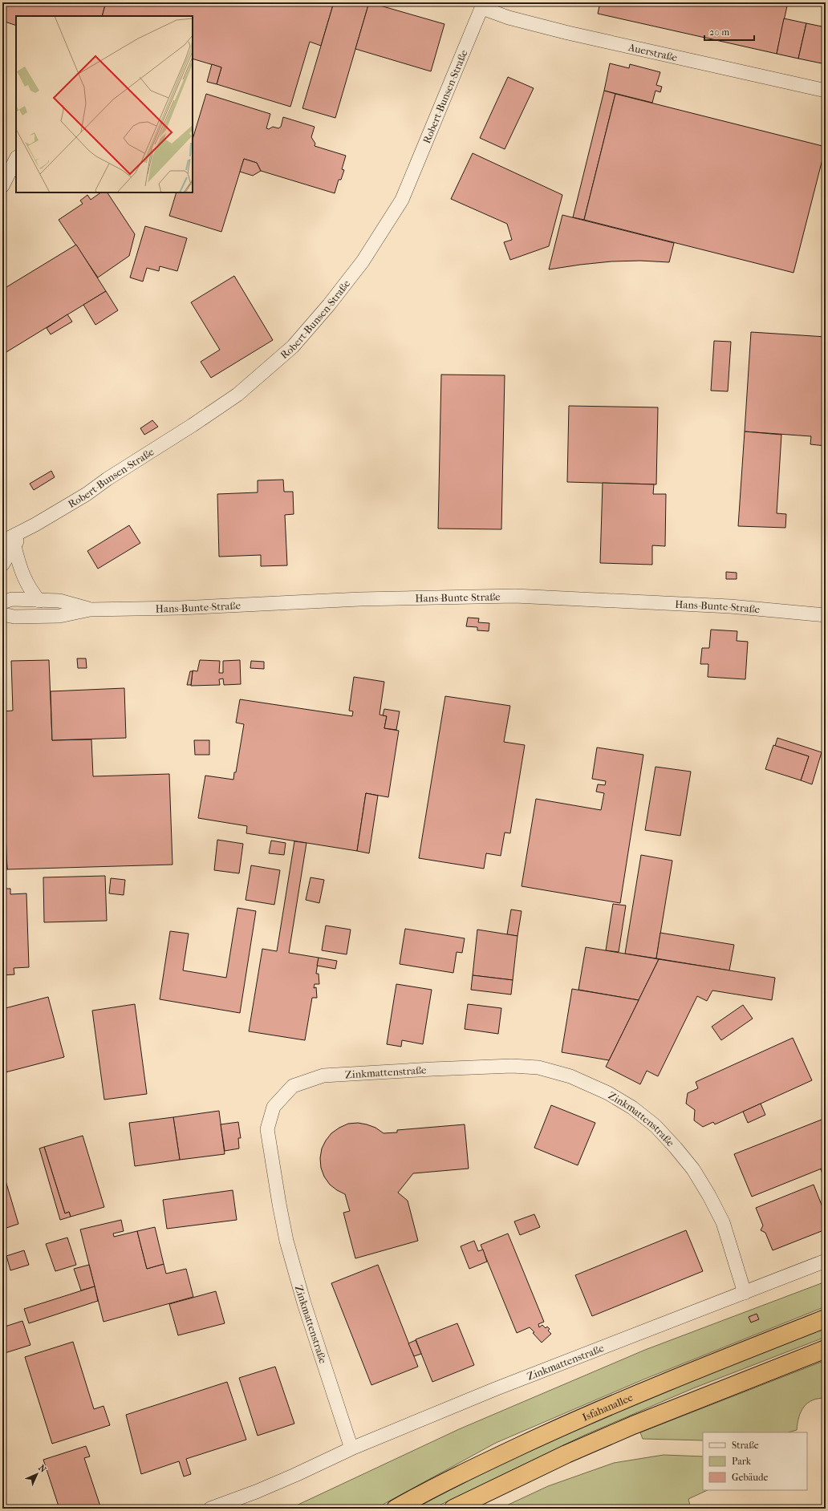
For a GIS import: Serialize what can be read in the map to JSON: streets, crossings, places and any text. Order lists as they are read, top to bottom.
{
  "streets": {
    "highway": ["Isfahanallee"],
    "street": [
      "Auerstraße",
      "Robert-Bunsen-Straße",
      "Hans-Bunte-Straße",
      "Zinkmattenstraße"
    ]
  },
  "crossings": [
    ["Auerstraße", "Robert-Bunsen-Straße"]
  ],
  "legend": ["Straße", "Park", "Gebäude"],
  "scale_bar": "20 m",
  "north": "top right"
}
